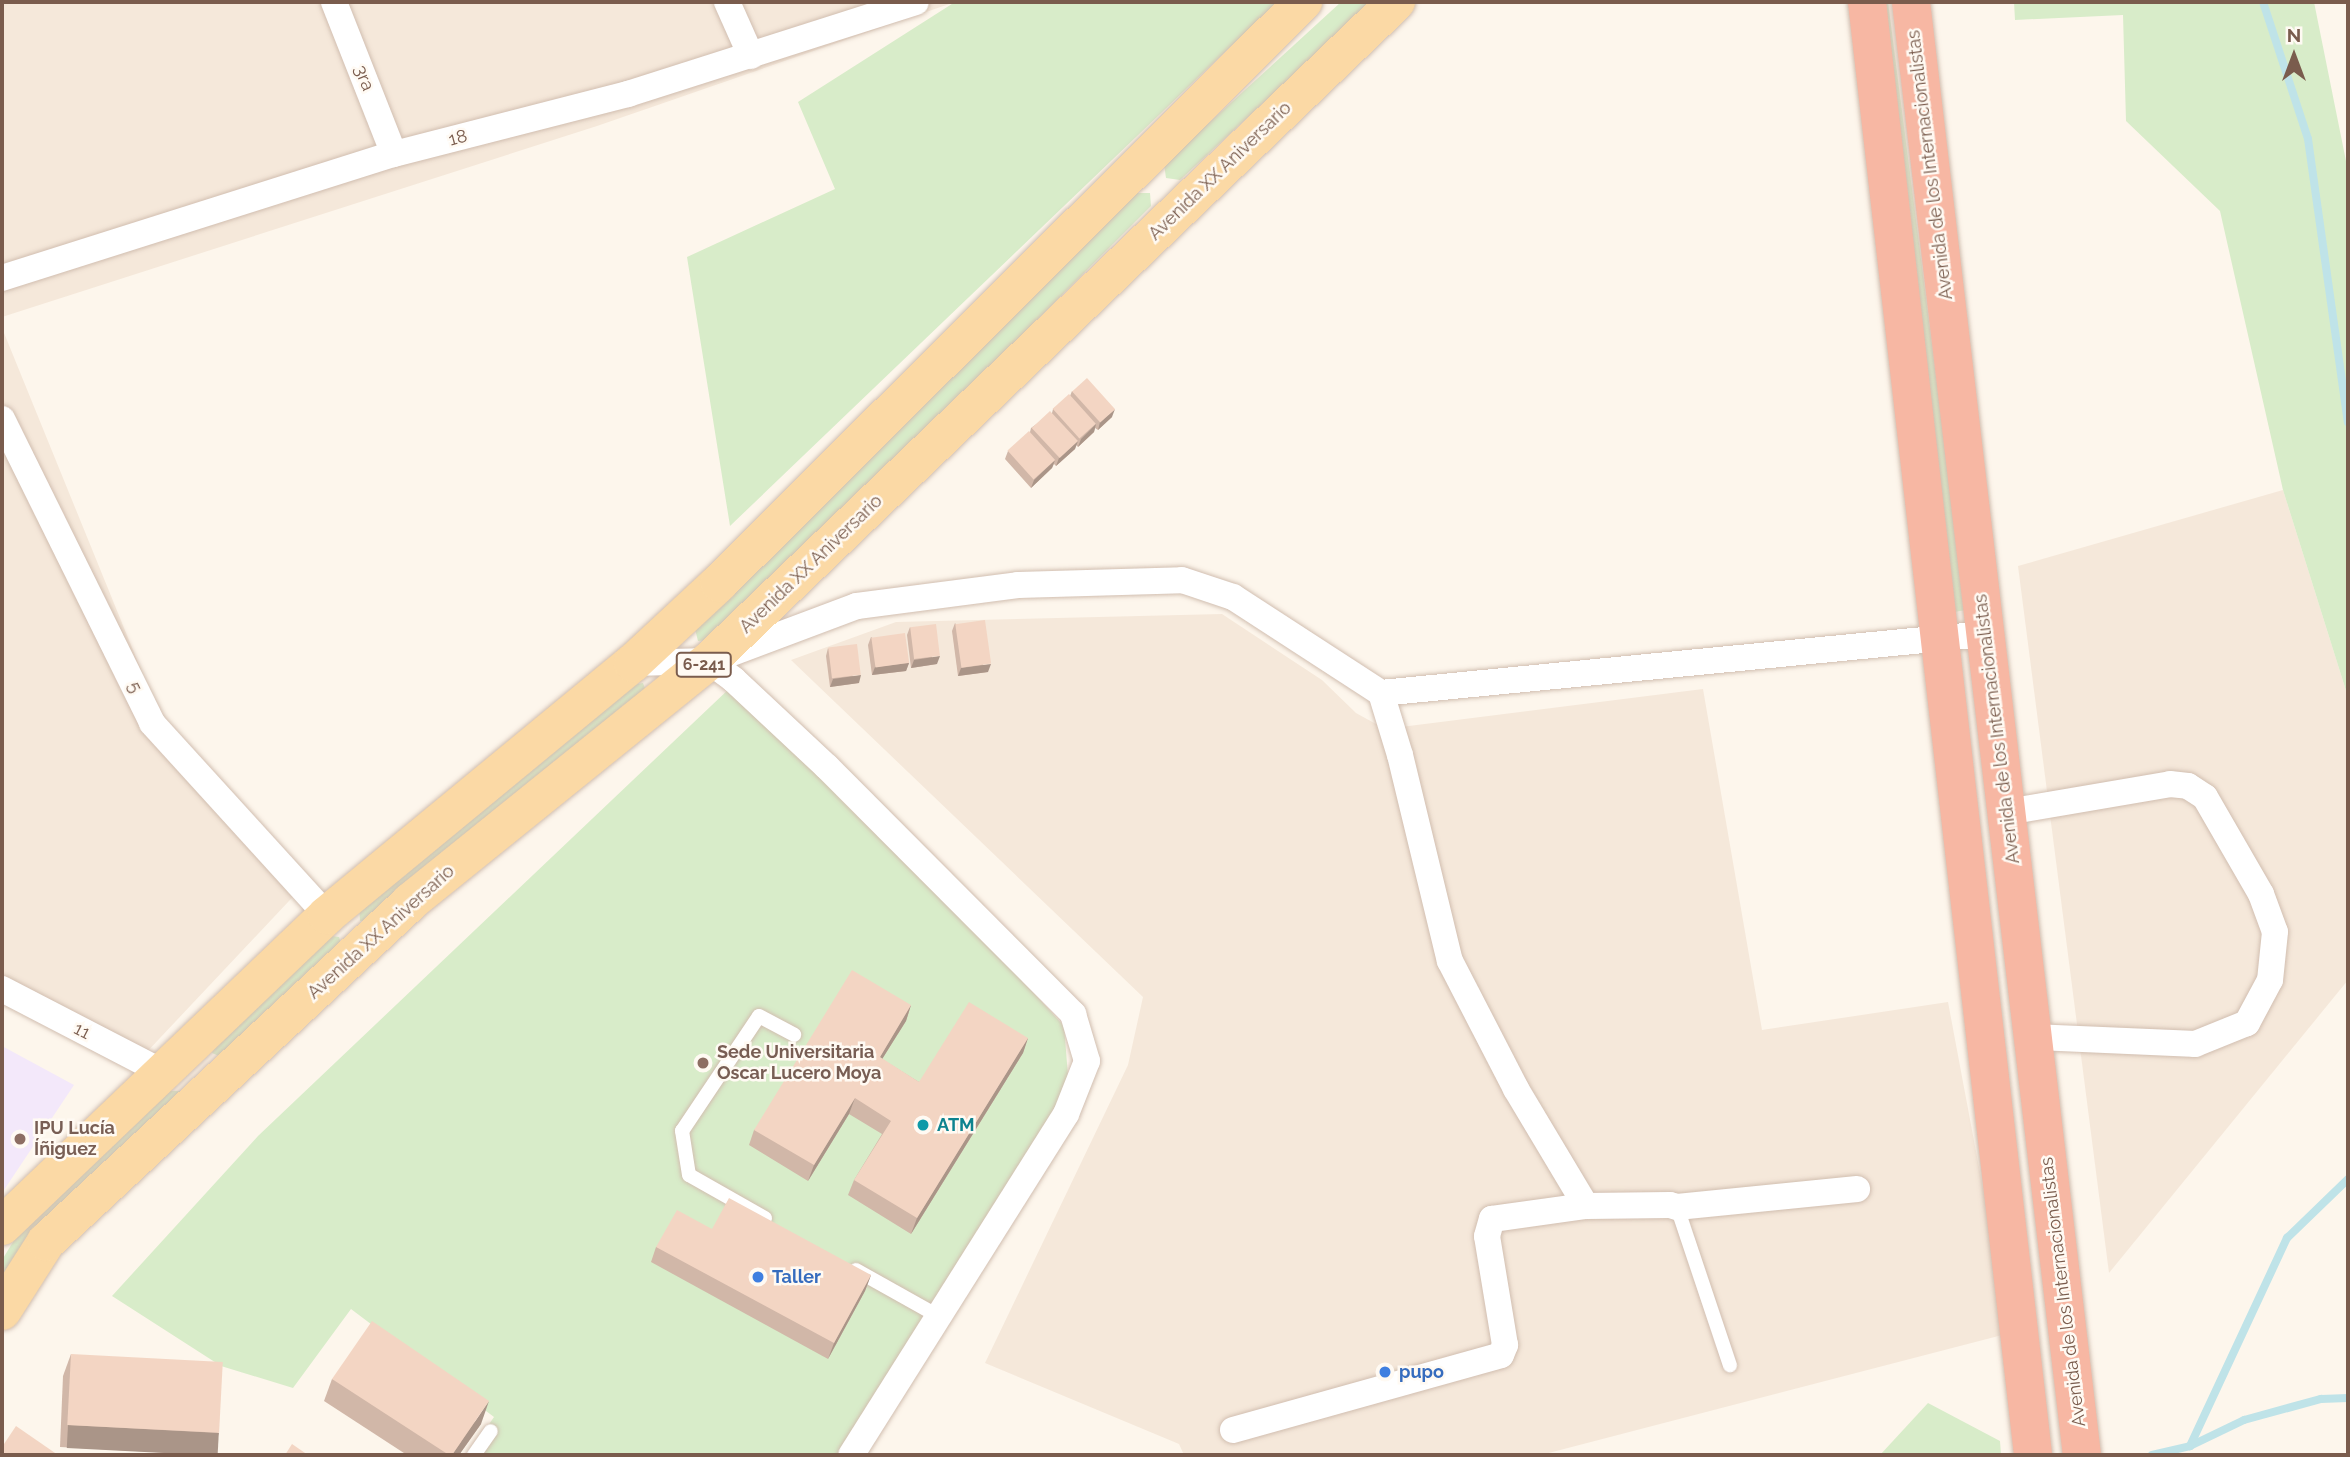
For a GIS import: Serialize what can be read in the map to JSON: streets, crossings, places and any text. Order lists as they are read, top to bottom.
{
  "streets": {
    "highway": ["Avenida de los Internacionalistas"],
    "main road": ["Avenida XX Aniversario", "6-241"],
    "street": [
      "3ra",
      "18",
      "5",
      "11"
    ]
  },
  "crossings": [
    ["3ra", "18"],
    ["6-241", "5"],
    ["6-241", "11"]
  ],
  "places": [
    "Sede Universitaria Oscar Lucero Moya",
    "ATM",
    "IPU Lucía Íñiguez",
    "Taller",
    "pupo"
  ],
  "north": "top"
}
